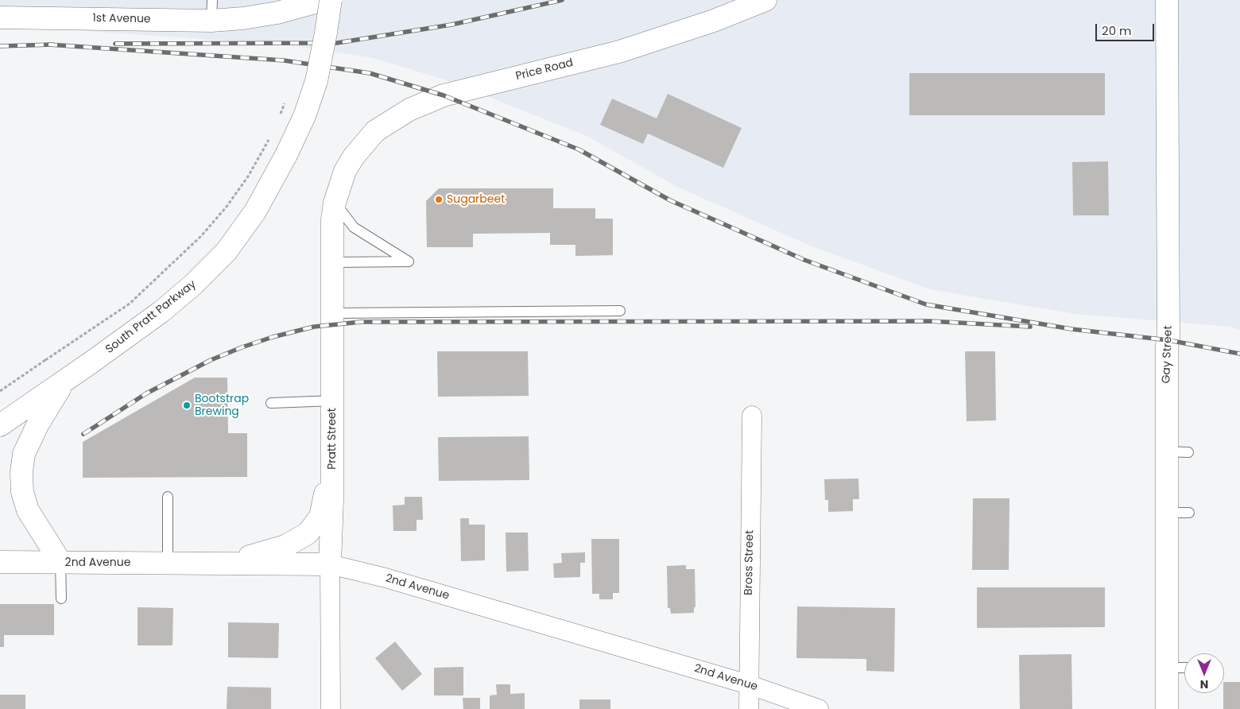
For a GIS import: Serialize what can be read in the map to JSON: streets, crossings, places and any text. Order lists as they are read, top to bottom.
{
  "streets": {
    "street": [
      "1st Avenue",
      "Price Road",
      "South Pratt Parkway",
      "Gay Street",
      "Pratt Street",
      "2nd Avenue",
      "Bross Street"
    ]
  },
  "crossings": [
    ["Price Road", "Pratt Street"],
    ["Pratt Street", "2nd Avenue"],
    ["2nd Avenue", "Bross Street"]
  ],
  "places": ["Sugarbeet", "Bootstrap Brewing"],
  "scale_bar": "20 m",
  "north": "bottom"
}
